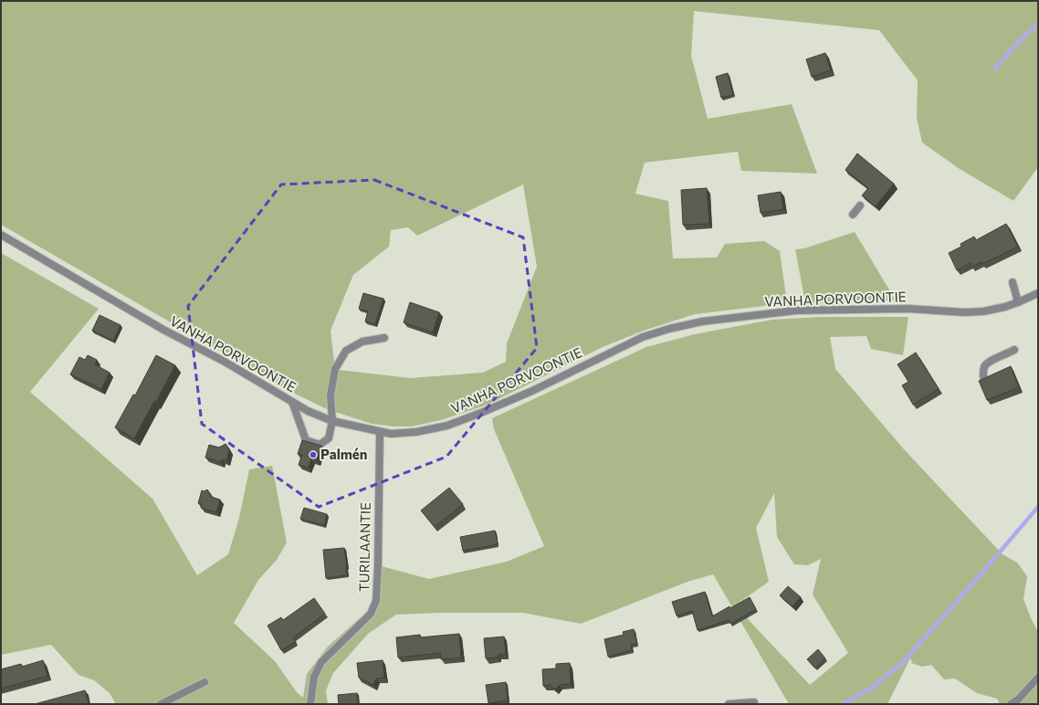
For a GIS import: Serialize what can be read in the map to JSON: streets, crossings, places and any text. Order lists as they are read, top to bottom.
{
  "streets": {
    "street": ["VANHA PORVOONTIE", "TURILAANTIE"]
  },
  "crossings": [
    ["VANHA PORVOONTIE", "TURILAANTIE"]
  ],
  "places": ["Palmén"]
}
